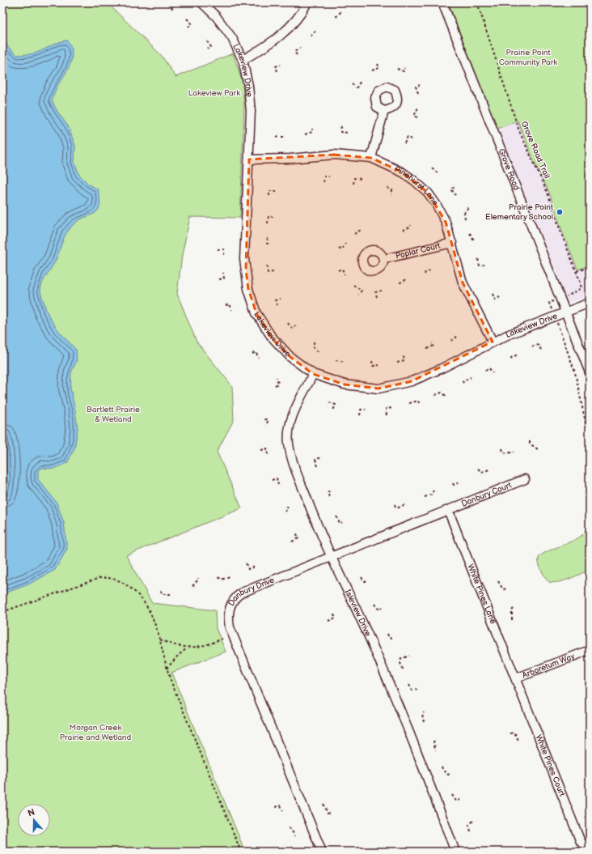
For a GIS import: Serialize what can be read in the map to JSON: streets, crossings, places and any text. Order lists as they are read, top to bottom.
{
  "streets": {
    "street": [
      "Lakeview Drive",
      "Grove Road",
      "Pinehurst Lane",
      "Poplar Court",
      "Danbury Court",
      "Danbury Drive",
      "White Pines Lane",
      "Isleview Drive",
      "Arboretum Way",
      "White Pines Court"
    ],
    "path": ["Grove Road Trail"]
  },
  "crossings": [
    ["Lakeview Drive", "Grove Road"],
    ["Lakeview Drive", "Pinehurst Lane"],
    ["Lakeview Drive", "Isleview Drive"],
    ["Pinehurst Lane", "Poplar Court"],
    ["Danbury Court", "Danbury Drive"],
    ["Danbury Court", "White Pines Lane"],
    ["Danbury Drive", "White Pines Lane"],
    ["Danbury Drive", "Isleview Drive"],
    ["White Pines Lane", "Arboretum Way"],
    ["White Pines Lane", "White Pines Court"],
    ["Arboretum Way", "White Pines Court"]
  ],
  "parks": [
    "Prairie Point Community Park",
    "Lakeview Park",
    "Bartlett Prairie & Wetland",
    "Morgan Creek Prairie and Wetland"
  ],
  "places": ["Prairie Point Elementary School"],
  "north": "top"
}
